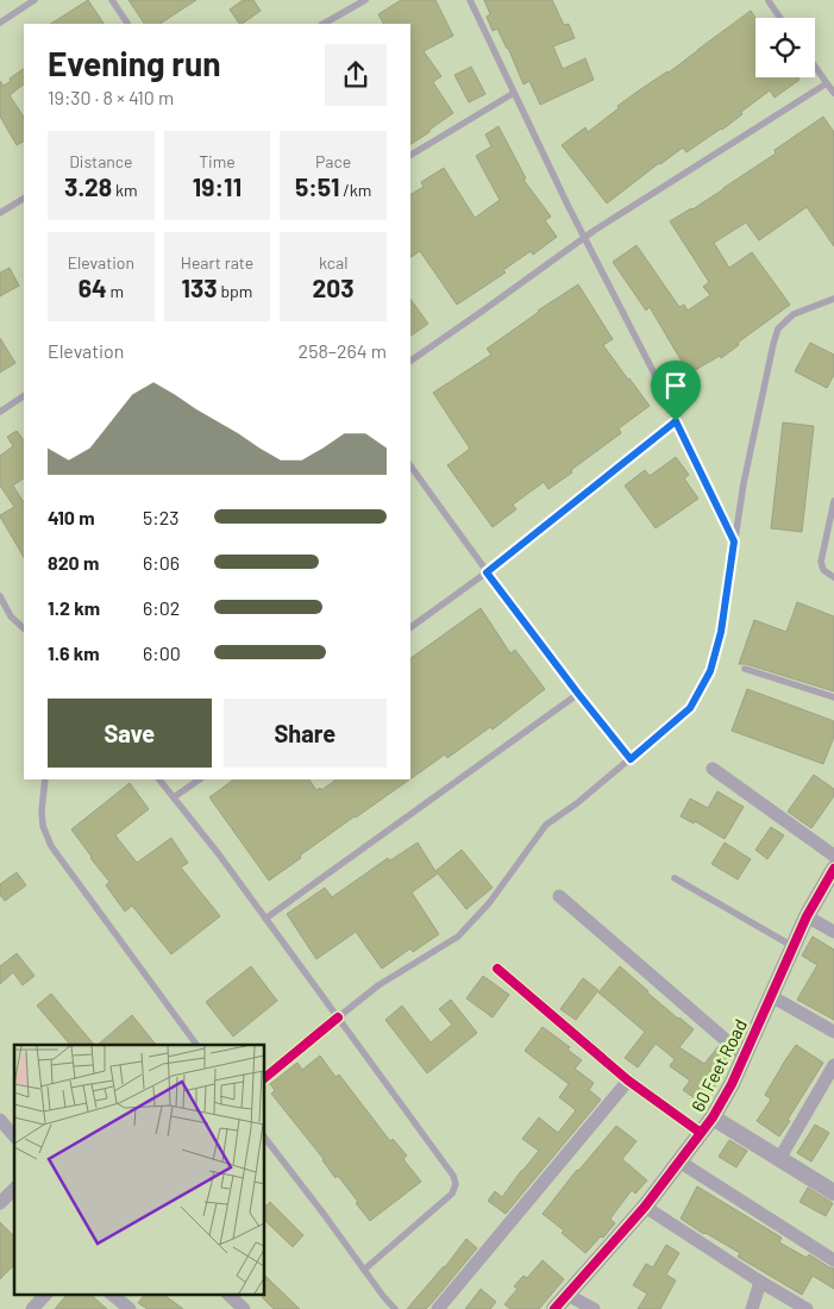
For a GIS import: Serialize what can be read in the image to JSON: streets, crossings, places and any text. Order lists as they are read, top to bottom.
{
  "streets": {
    "street": ["60 Feet Road"]
  },
  "page": {
    "heading": ["Evening run", "19:30 · 8 × 410 m"],
    "stats": [
      ["Distance", "3.28 km"],
      ["Time", "19:11"],
      ["Pace", "5:51 /km"],
      ["Elevation", "64 m"],
      ["Heart rate", "133 bpm"],
      ["kcal", "203"]
    ],
    "chart": ["Elevation", "258–264 m"],
    "list": [
      {
        "name": "410 m",
        "note": "5:23"
      },
      {
        "name": "820 m",
        "note": "6:06"
      },
      {
        "name": "1.2 km",
        "note": "6:02"
      },
      {
        "name": "1.6 km",
        "note": "6:00"
      }
    ],
    "buttons": ["Save", "Share"]
  }
}
